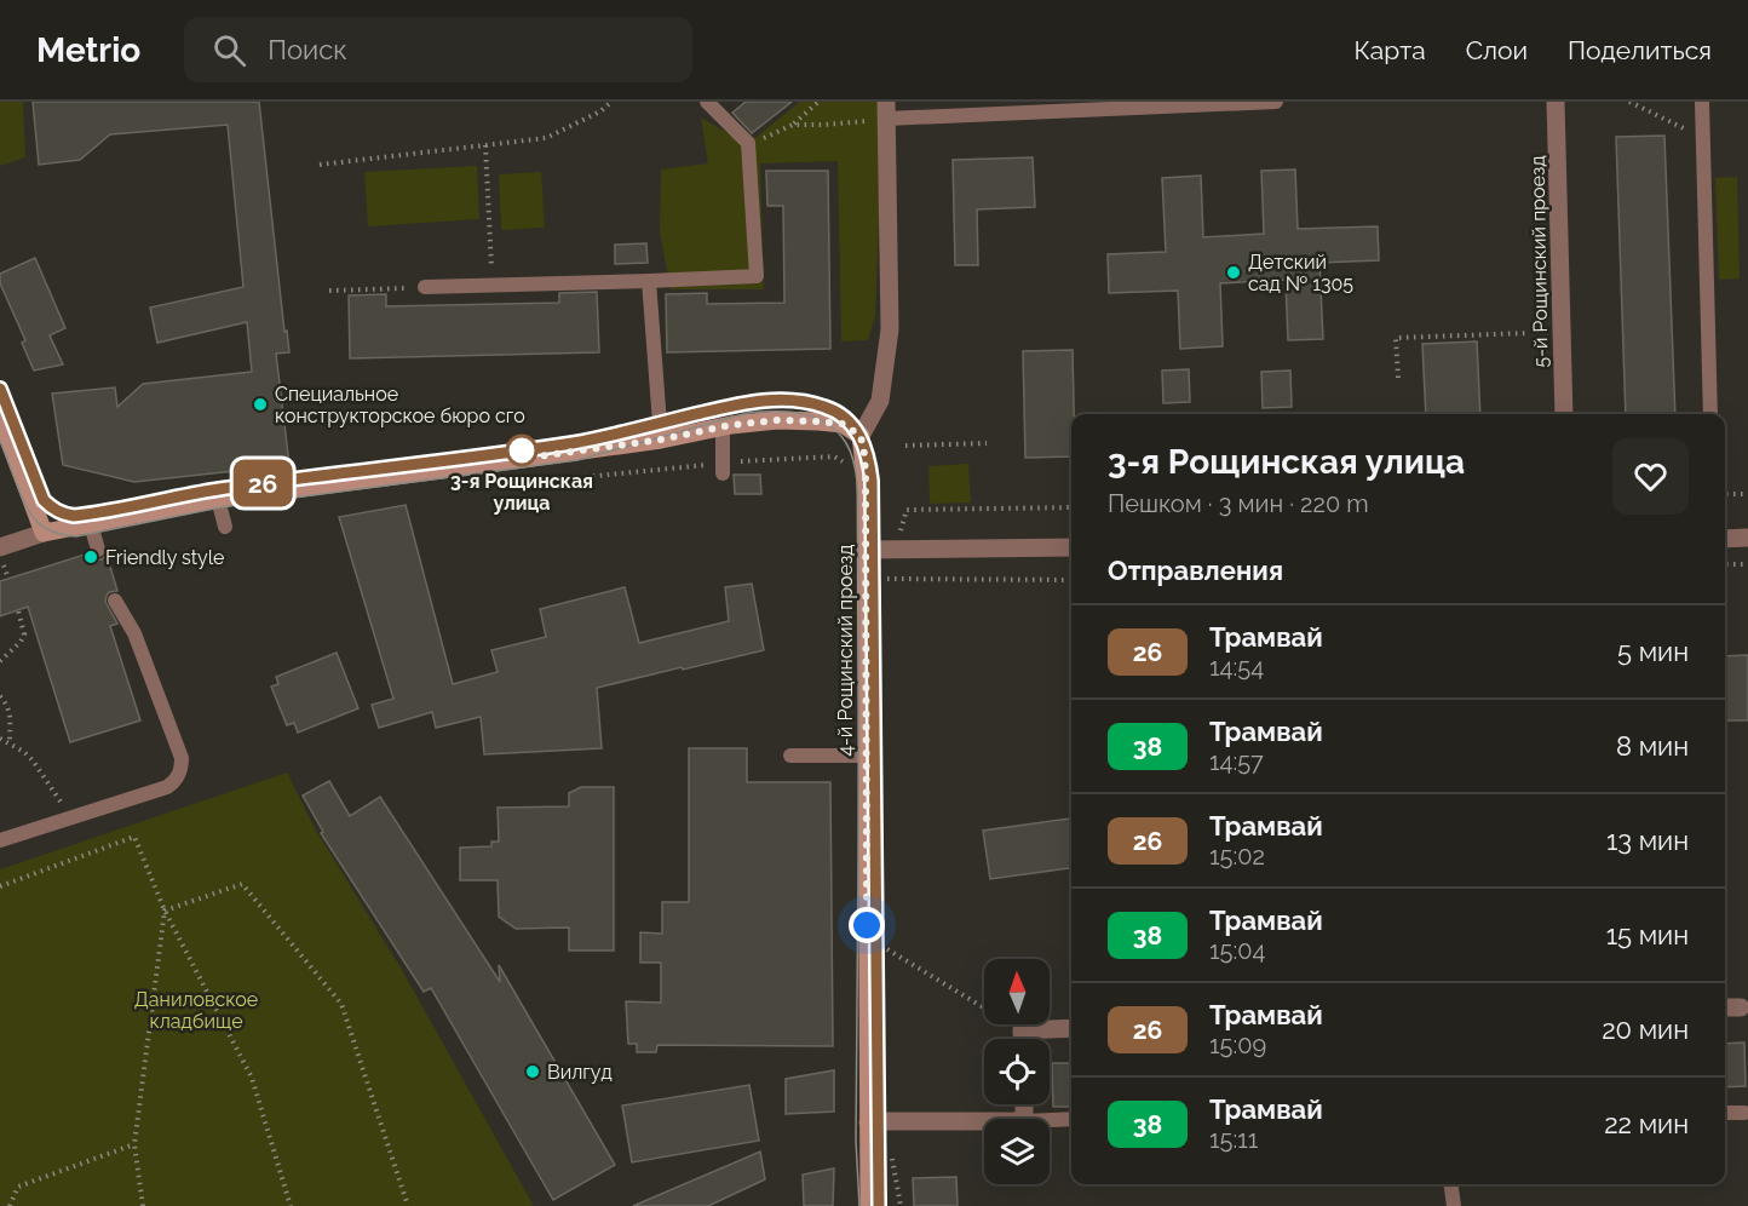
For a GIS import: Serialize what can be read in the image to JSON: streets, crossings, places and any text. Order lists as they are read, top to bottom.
{
  "streets": {
    "street": ["5-й Рощинский проезд", "4-й Рощинский проезд"]
  },
  "parks": ["Даниловское кладбище"],
  "places": [
    "Детский сад № 1305",
    "Специальное конструкторское бюро сго",
    "3-я Рощинская улица",
    "Friendly style",
    "Вилгуд"
  ],
  "lines": ["tram line 26"],
  "north": "top",
  "page": {
    "header": "Metrio",
    "search": "Поиск",
    "nav": ["Карта", "Слои", "Поделиться"],
    "on_map": "26",
    "heading": [
      ["3-я Рощинская улица", "Пешком · 3 мин · 220 m"],
      "Отправления"
    ],
    "list": [
      {
        "mark": "26",
        "name": "Трамвай",
        "note": "14:54",
        "value": "5 мин"
      },
      {
        "mark": "38",
        "name": "Трамвай",
        "note": "14:57",
        "value": "8 мин"
      },
      {
        "mark": "26",
        "name": "Трамвай",
        "note": "15:02",
        "value": "13 мин"
      },
      {
        "mark": "38",
        "name": "Трамвай",
        "note": "15:04",
        "value": "15 мин"
      },
      {
        "mark": "26",
        "name": "Трамвай",
        "note": "15:09",
        "value": "20 мин"
      },
      {
        "mark": "38",
        "name": "Трамвай",
        "note": "15:11",
        "value": "22 мин"
      }
    ]
  }
}
